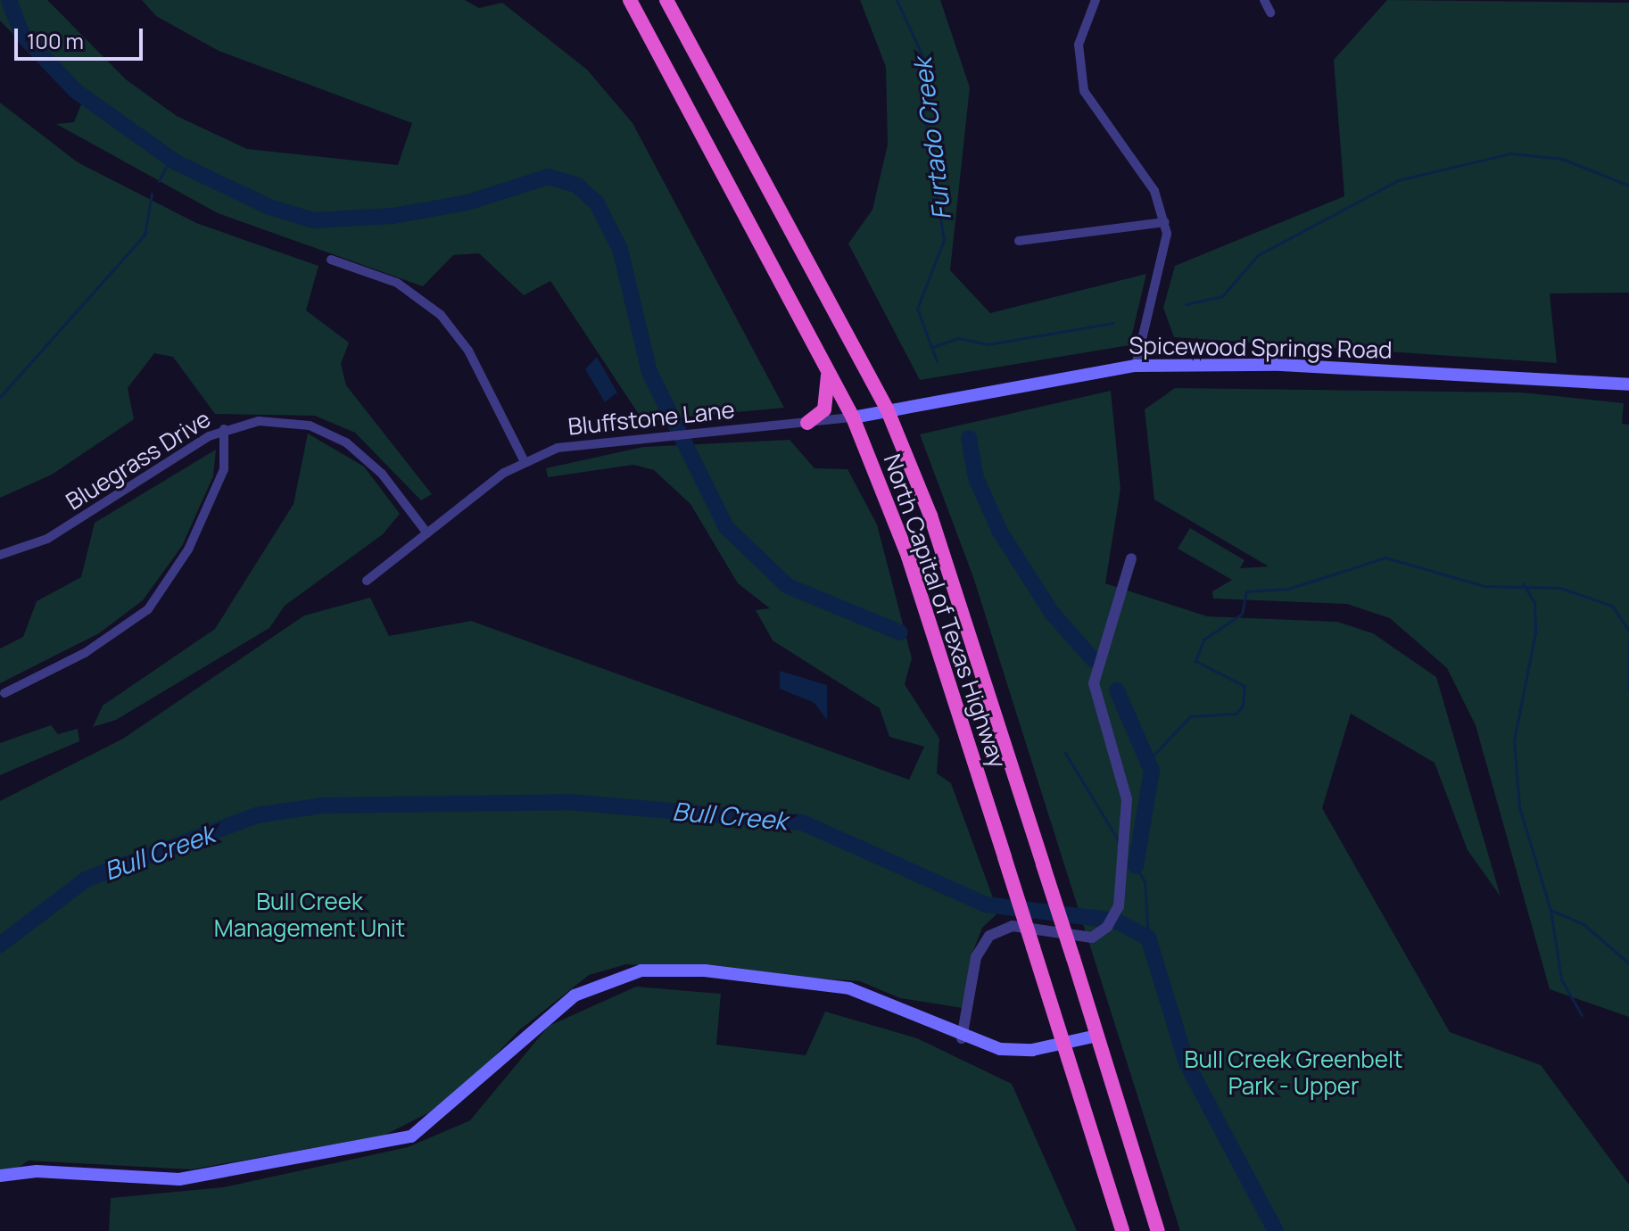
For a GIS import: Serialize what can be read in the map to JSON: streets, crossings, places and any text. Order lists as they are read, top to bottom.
{
  "streets": {
    "highway": ["North Capital of Texas Highway"],
    "main road": ["Spicewood Springs Road"],
    "street": ["Bluffstone Lane", "Bluegrass Drive"]
  },
  "crossings": [
    ["Spicewood Springs Road", "Bluffstone Lane"],
    ["Spicewood Springs Road", "North Capital of Texas Highway"],
    ["Bluffstone Lane", "Bluegrass Drive"],
    ["Bluffstone Lane", "North Capital of Texas Highway"]
  ],
  "water": ["Furtado Creek", "Bull Creek"],
  "parks": ["Bull Creek Management Unit", "Bull Creek Greenbelt Park - Upper"],
  "scale_bar": "100 m"
}
